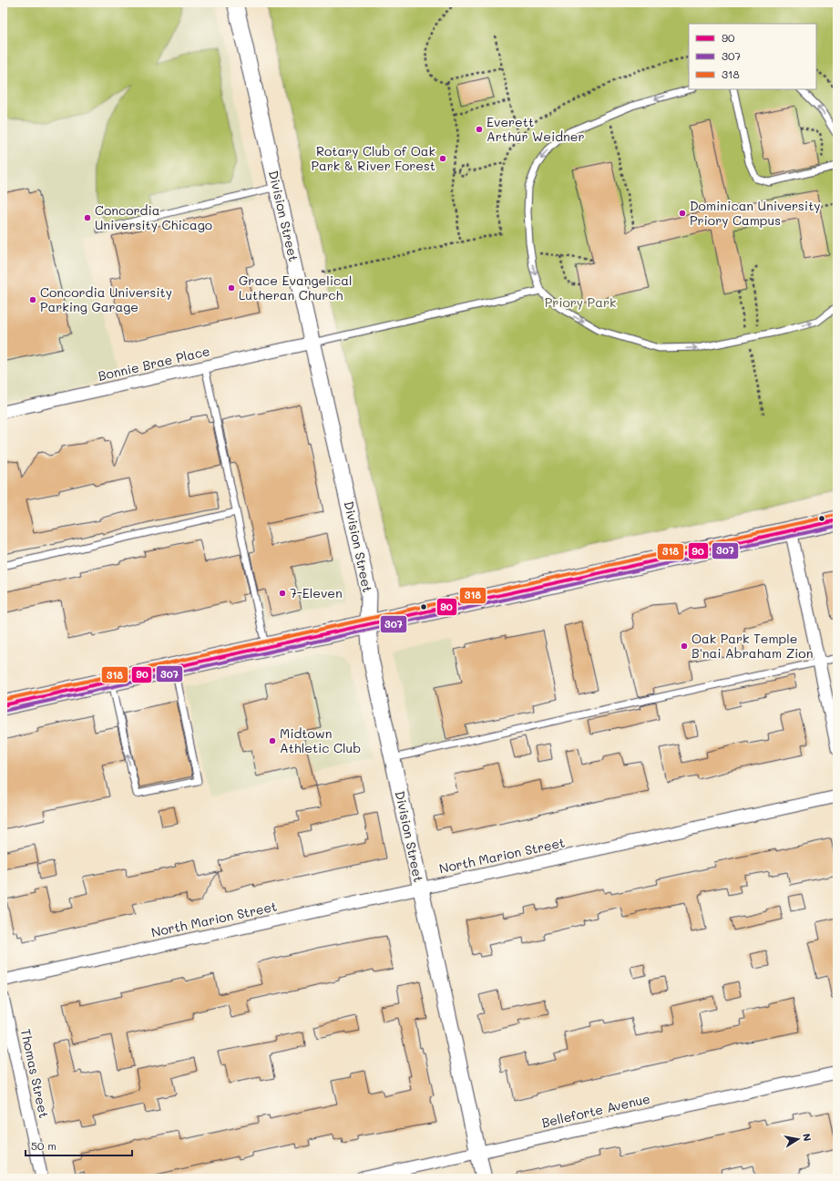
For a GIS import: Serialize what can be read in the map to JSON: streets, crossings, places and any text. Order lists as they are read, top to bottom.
{
  "streets": {
    "street": [
      "Division Street",
      "Bonnie Brae Place",
      "North Marion Street",
      "Thomas Street",
      "Belleforte Avenue"
    ]
  },
  "crossings": [
    ["Division Street", "Bonnie Brae Place"],
    ["Division Street", "North Marion Street"],
    ["Division Street", "Belleforte Avenue"]
  ],
  "parks": ["Priory Park"],
  "places": [
    "Everett Arthur Weidner",
    "Rotary Club of Oak Park & River Forest",
    "Dominican University Priory Campus",
    "Concordia University Chicago",
    "Grace Evangelical Lutheran Church",
    "Concordia University Parking Garage",
    "7-Eleven",
    "Oak Park Temple B'nai Abraham Zion",
    "Midtown Athletic Club"
  ],
  "lines": ["transit line 318", "transit line 90", "transit line 307"],
  "legend": ["90", "307", "318"],
  "scale_bar": "50 m",
  "north": "right"
}
